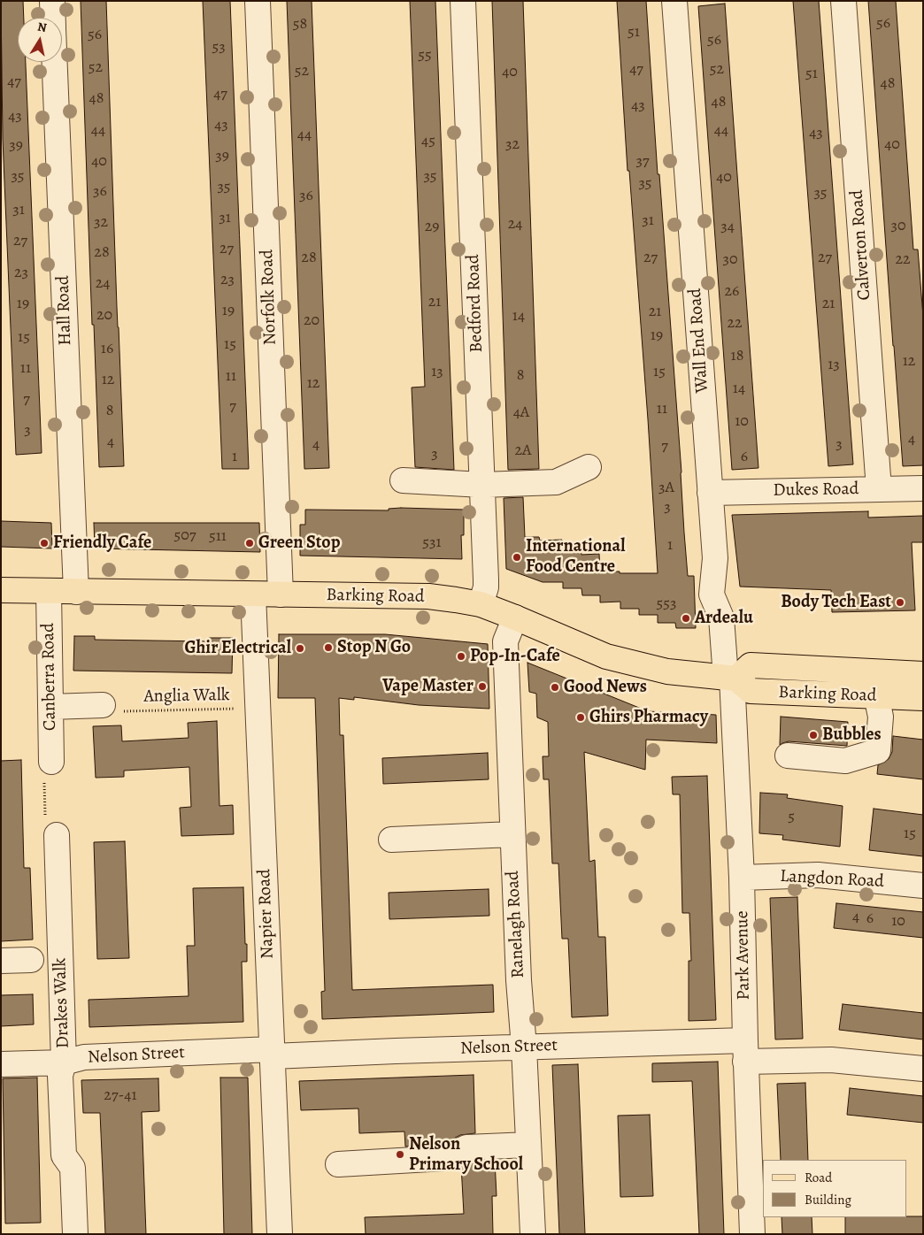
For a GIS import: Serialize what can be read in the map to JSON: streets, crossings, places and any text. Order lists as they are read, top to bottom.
{
  "streets": {
    "main road": ["Barking Road"],
    "street": [
      "Calverton Road",
      "Norfolk Road",
      "Bedford Road",
      "Hall Road",
      "Wall End Road",
      "Dukes Road",
      "Canberra Road",
      "Langdon Road",
      "Napier Road",
      "Ranelagh Road",
      "Park Avenue",
      "Drakes Walk",
      "Nelson Street"
    ],
    "path": ["Anglia Walk"]
  },
  "crossings": [
    ["Calverton Road", "Dukes Road"],
    ["Norfolk Road", "Barking Road"],
    ["Bedford Road", "Barking Road"],
    ["Hall Road", "Barking Road"],
    ["Wall End Road", "Dukes Road"],
    ["Wall End Road", "Barking Road"],
    ["Wall End Road", "Park Avenue"],
    ["Barking Road", "Canberra Road"],
    ["Barking Road", "Napier Road"],
    ["Barking Road", "Ranelagh Road"],
    ["Barking Road", "Park Avenue"],
    ["Anglia Walk", "Napier Road"],
    ["Langdon Road", "Park Avenue"],
    ["Napier Road", "Nelson Street"],
    ["Ranelagh Road", "Nelson Street"],
    ["Park Avenue", "Nelson Street"],
    ["Drakes Walk", "Nelson Street"]
  ],
  "places": [
    "Friendly Cafe",
    "Green Stop",
    "International Food Centre",
    "Body Tech East",
    "Ardealu",
    "Stop N Go",
    "Ghir Electrical",
    "Pop-In-Cafe",
    "Vape Master",
    "Good News",
    "Ghirs Pharmacy",
    "Bubbles",
    "Nelson Primary School"
  ],
  "house_numbers": [
    "56",
    "58",
    "51",
    "56",
    "56",
    "53",
    "55",
    "52",
    "47",
    "52",
    "52",
    "40",
    "51",
    "47",
    "48",
    "47",
    "48",
    "48",
    "43",
    "43",
    "43",
    "44",
    "44",
    "43",
    "44",
    "45",
    "32",
    "40",
    "39",
    "39",
    "40",
    "37",
    "35",
    "35",
    "40",
    "35",
    "35",
    "36",
    "35",
    "36",
    "31",
    "31",
    "31",
    "32",
    "24",
    "30",
    "29",
    "34",
    "27",
    "27",
    "28",
    "28",
    "27",
    "27",
    "30",
    "22",
    "23",
    "23",
    "24",
    "26",
    "21",
    "19",
    "21",
    "19",
    "21",
    "20",
    "14",
    "20",
    "22",
    "19",
    "15",
    "15",
    "16",
    "18",
    "12",
    "13",
    "11",
    "13",
    "15",
    "8",
    "11",
    "12",
    "12",
    "14",
    "7",
    "7",
    "11",
    "8",
    "4A",
    "10",
    "3",
    "4",
    "4",
    "4",
    "3",
    "7",
    "2A",
    "3",
    "1",
    "6",
    "3A",
    "3",
    "507",
    "511",
    "531",
    "1",
    "553",
    "5",
    "15",
    "4",
    "6",
    "10",
    "27-41"
  ],
  "legend": ["Road", "Building"],
  "north": "top"
}
